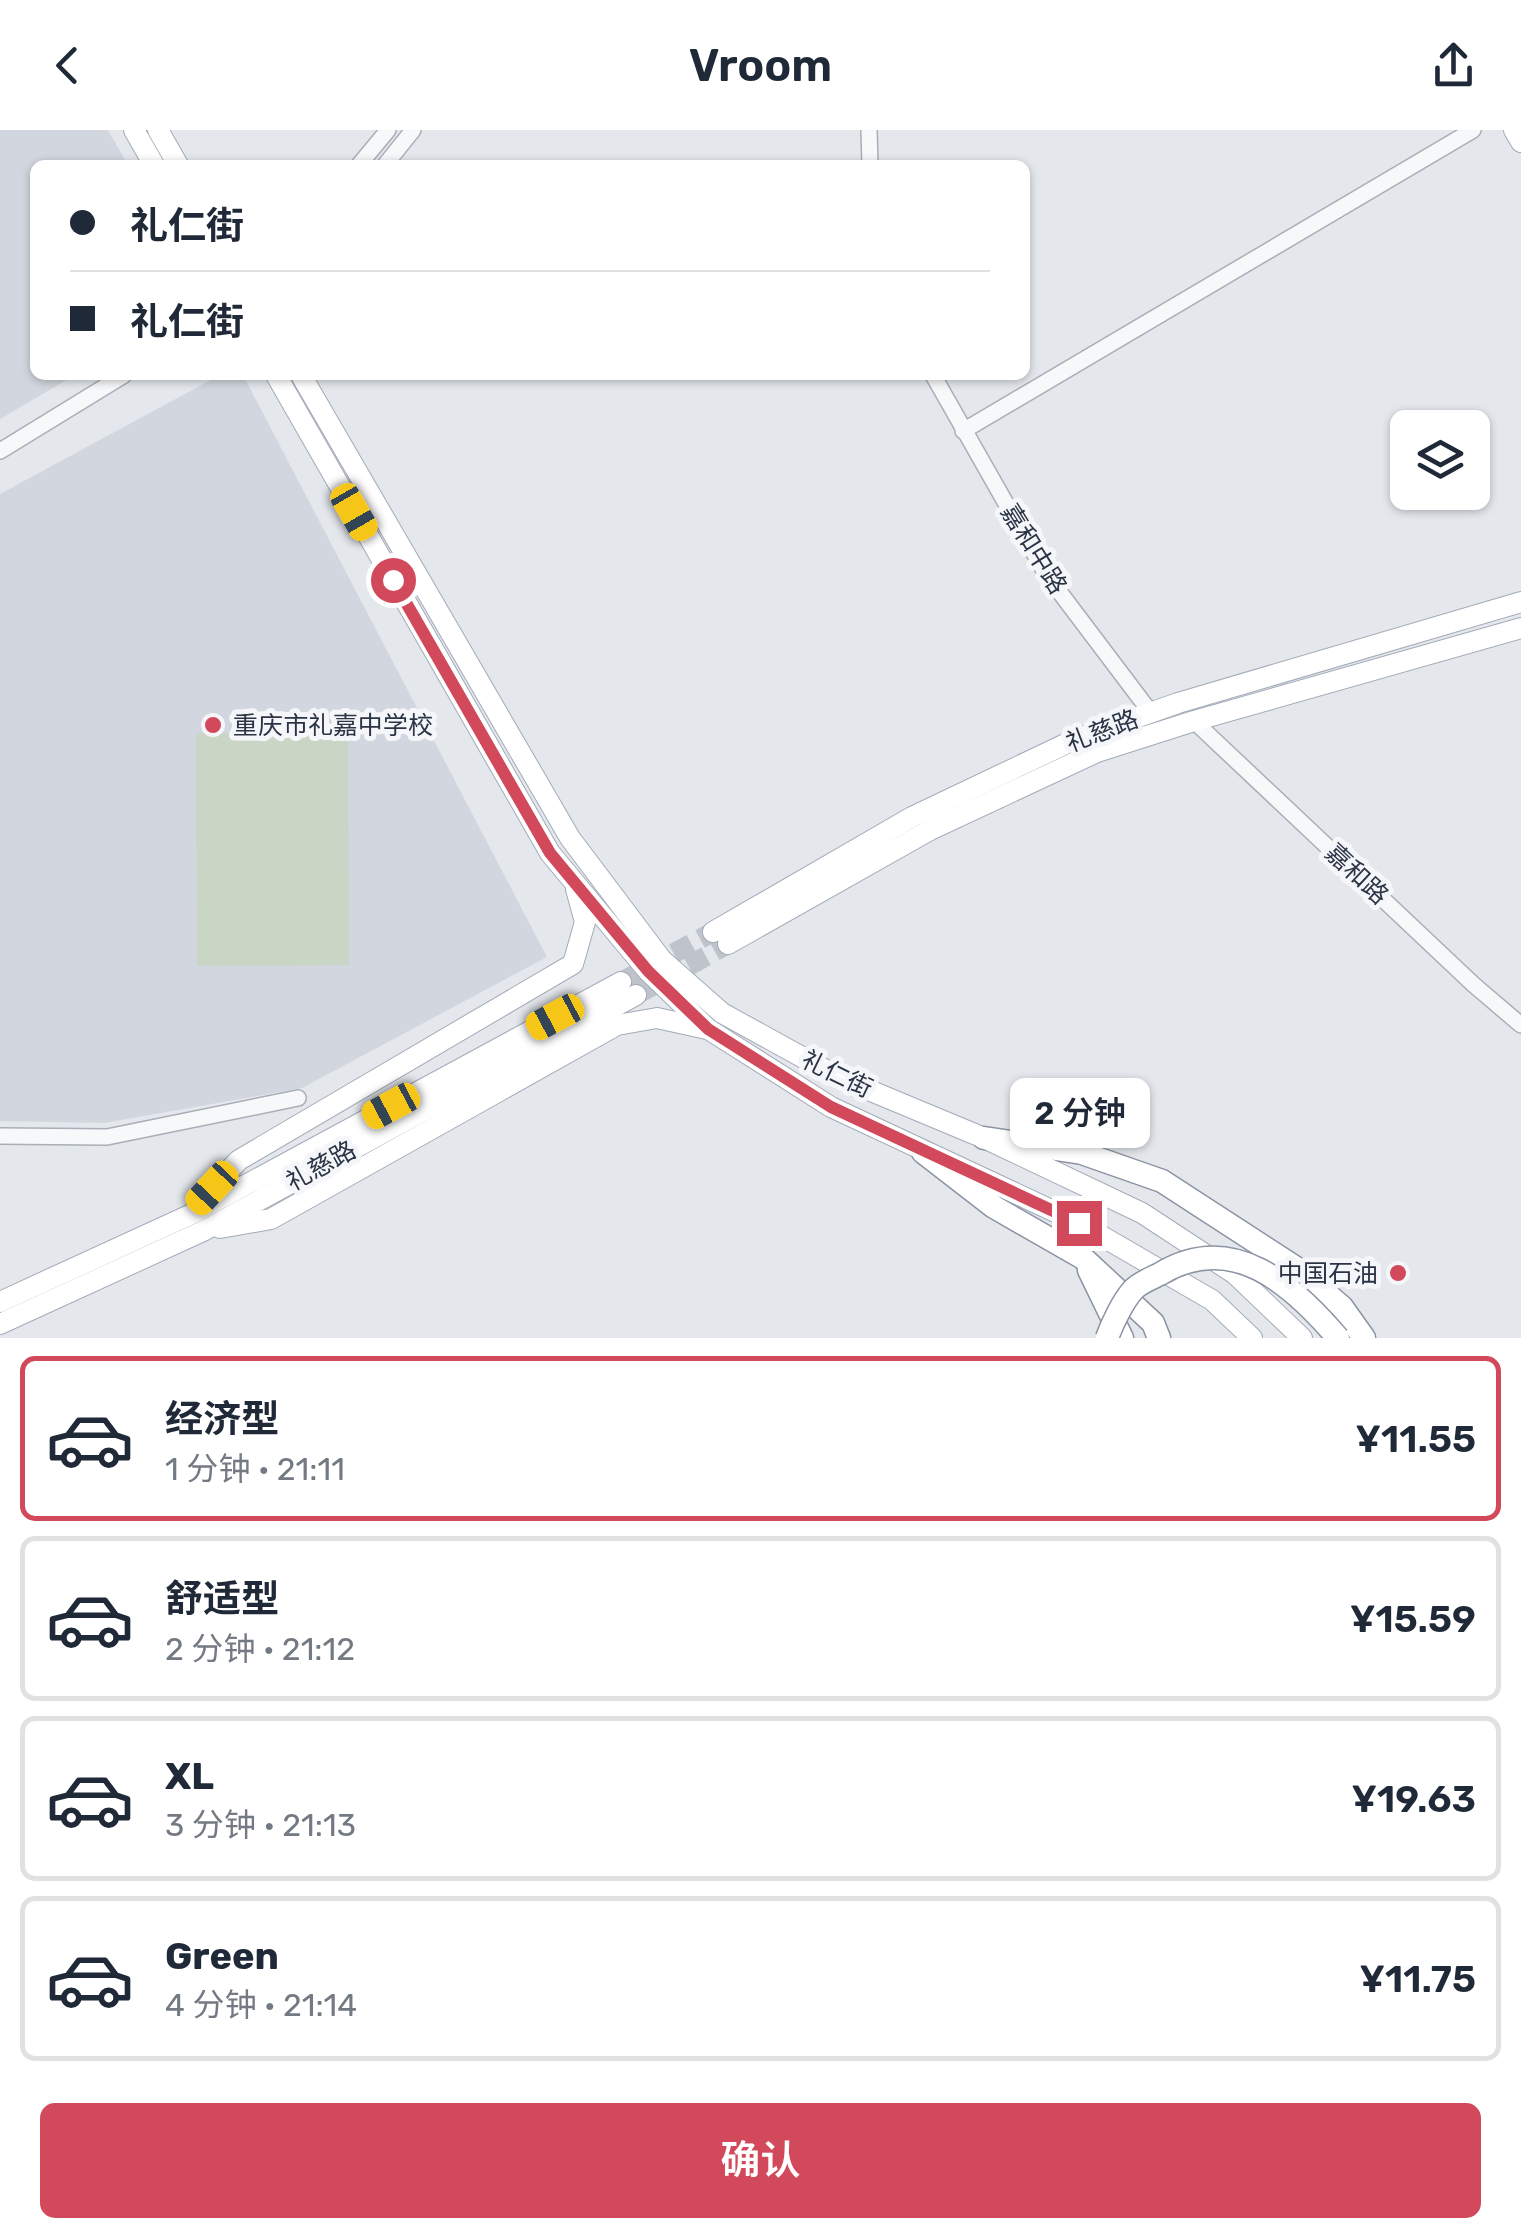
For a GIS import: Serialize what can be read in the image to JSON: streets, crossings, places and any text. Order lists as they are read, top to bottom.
{
  "streets": {
    "main road": ["礼慈路", "礼仁街"],
    "street": ["嘉和中路", "嘉和路"]
  },
  "crossings": [
    ["嘉和中路", "礼慈路"],
    ["礼慈路", "嘉和路"]
  ],
  "places": ["重庆市礼嘉中学校", "中国石油"],
  "page": {
    "header": "Vroom",
    "banner": ["礼仁街", "礼仁街"],
    "bubble": "2 分钟",
    "list": [
      {
        "name": "经济型",
        "note": "1 分钟 · 21:11",
        "value": "¥11.55"
      },
      {
        "name": "舒适型",
        "note": "2 分钟 · 21:12",
        "value": "¥15.59"
      },
      {
        "name": "XL",
        "note": "3 分钟 · 21:13",
        "value": "¥19.63"
      },
      {
        "name": "Green",
        "note": "4 分钟 · 21:14",
        "value": "¥11.75"
      }
    ],
    "buttons": "确认"
  }
}
